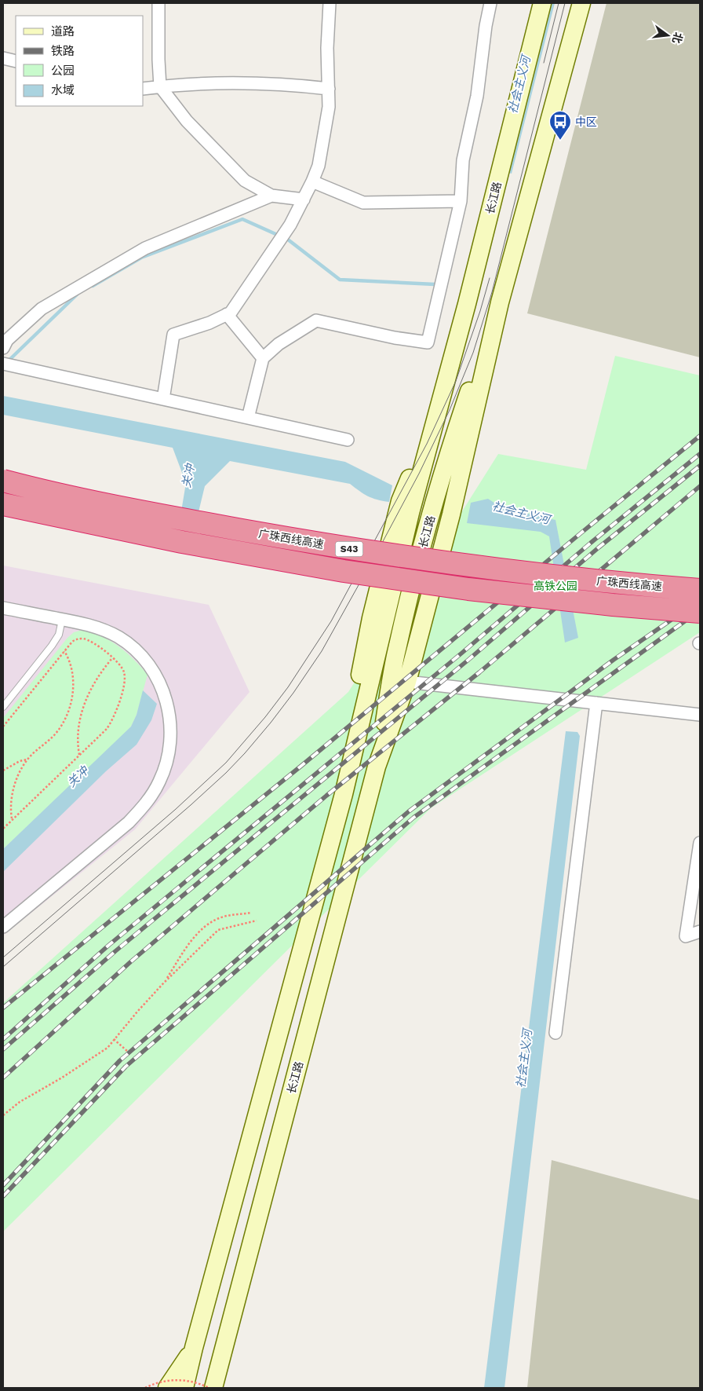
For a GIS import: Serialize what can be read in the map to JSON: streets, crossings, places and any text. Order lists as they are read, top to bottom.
{
  "streets": {
    "highway": ["广珠西线高速", "S43"],
    "main road": ["长江路"]
  },
  "water": ["社会主义河", "关冲"],
  "parks": ["高铁公园"],
  "places": {
    "bus stop": ["中区"]
  },
  "legend": [
    "道路",
    "铁路",
    "公园",
    "水域"
  ],
  "north": "right"
}
